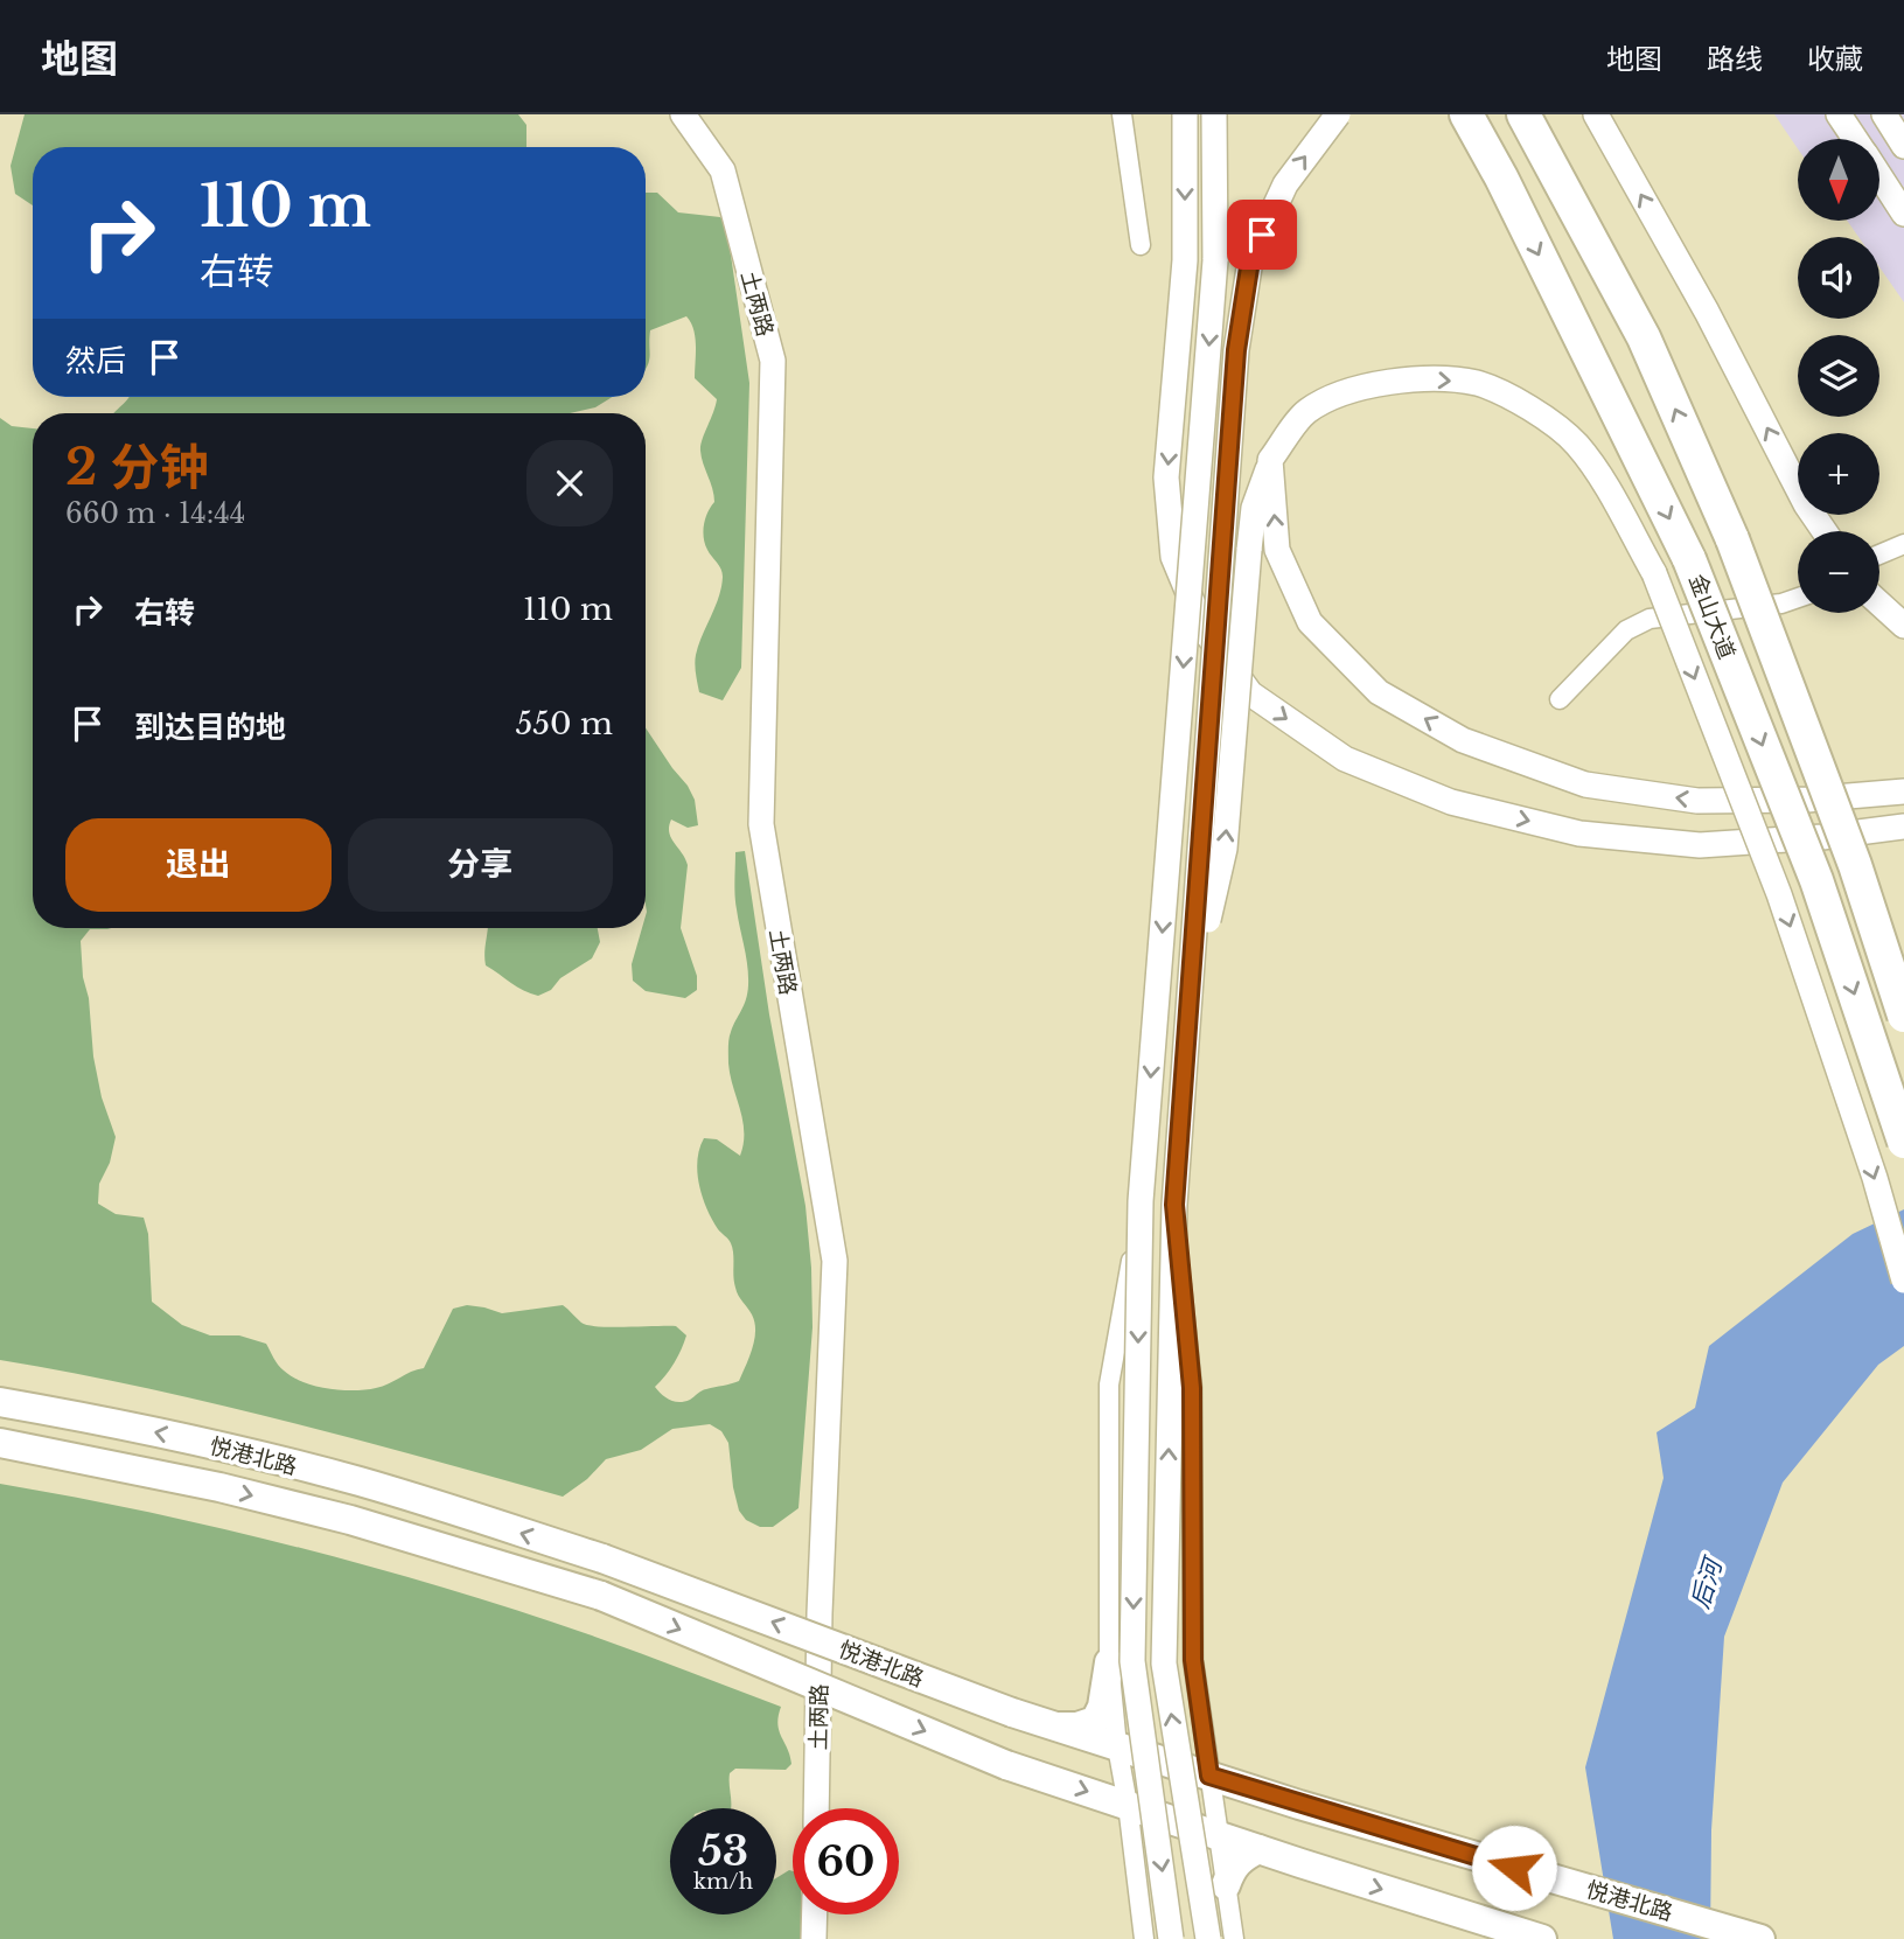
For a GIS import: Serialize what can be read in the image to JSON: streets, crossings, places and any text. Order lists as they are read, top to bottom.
{
  "streets": {
    "highway": ["金山大道"],
    "main road": ["土两路", "悦港北路"]
  },
  "water": ["后河"],
  "north": "bottom",
  "page": {
    "header": "地图",
    "nav": ["地图", "路线", "收藏"],
    "map_buttons": ["+", "−"],
    "turn": ["110 m", "右转"],
    "then": "然后",
    "heading": ["2 分钟", "660 m · 14:44"],
    "list": [
      {
        "name": "右转",
        "value": "110 m"
      },
      {
        "name": "到达目的地",
        "value": "550 m"
      }
    ],
    "buttons": ["退出", "分享"],
    "speed": "53 km/h",
    "limit": "60"
  }
}
